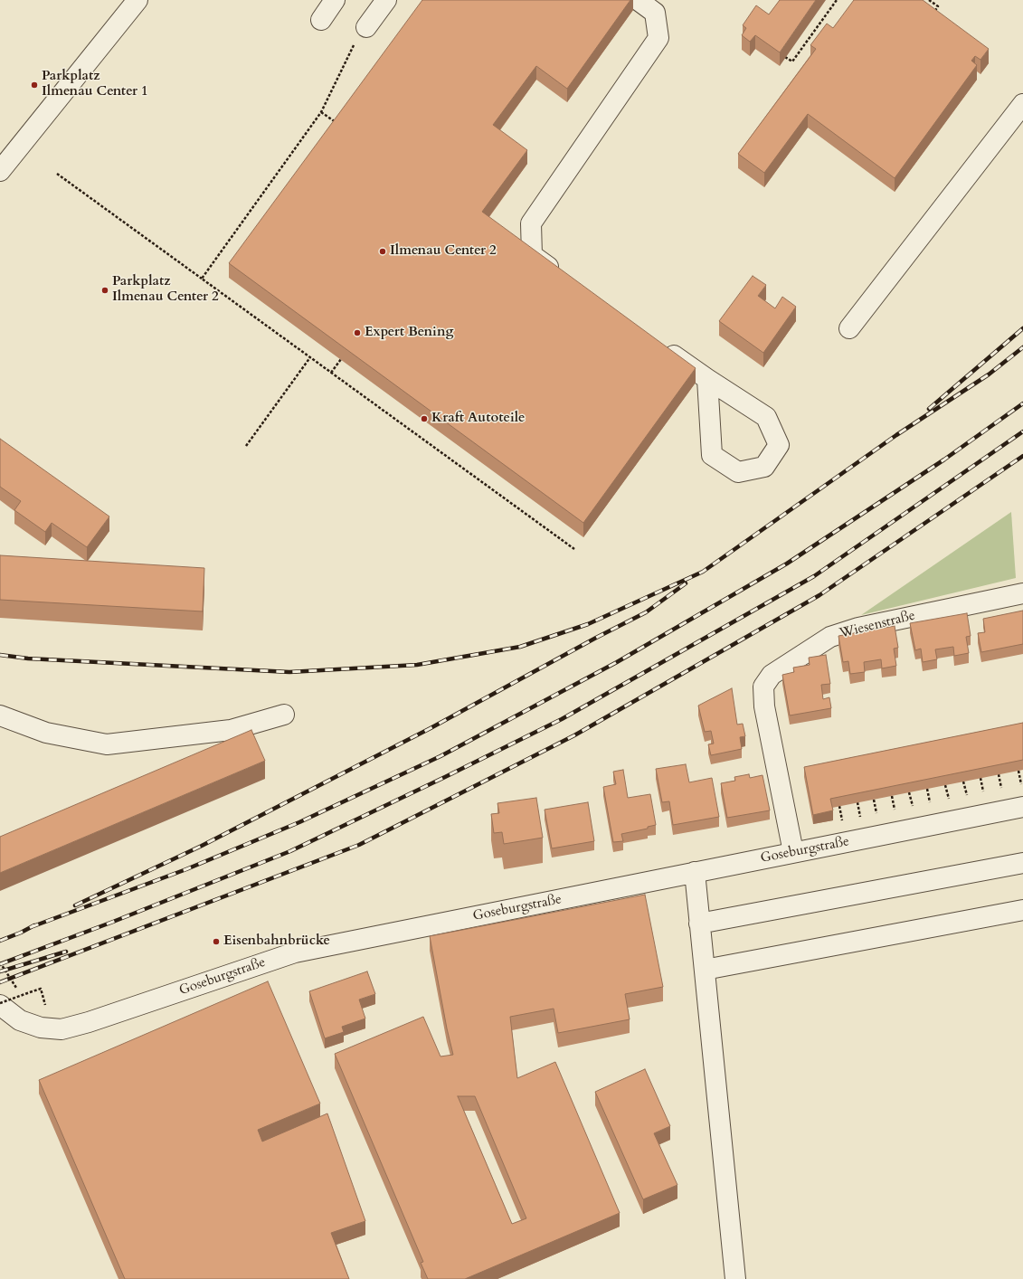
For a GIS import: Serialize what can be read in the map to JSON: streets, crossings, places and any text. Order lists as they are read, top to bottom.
{
  "streets": {
    "street": ["Wiesenstraße", "Goseburgstraße"]
  },
  "crossings": [
    ["Wiesenstraße", "Goseburgstraße"]
  ],
  "places": [
    "Parkplatz Ilmenau Center 1",
    "Ilmenau Center 2",
    "Parkplatz Ilmenau Center 2",
    "Expert Bening",
    "Kraft Autoteile",
    "Eisenbahnbrücke"
  ]
}
